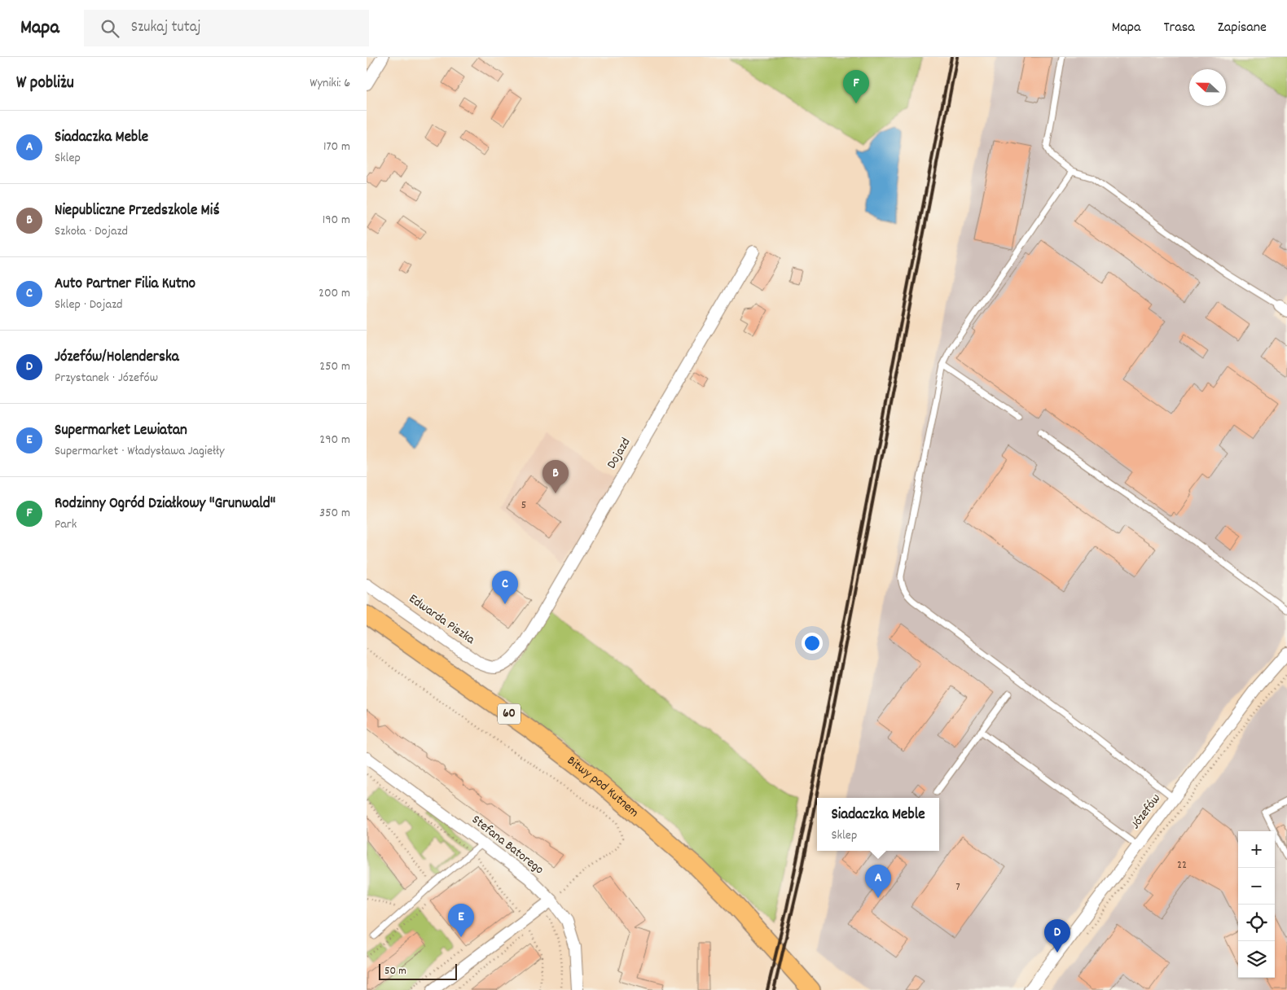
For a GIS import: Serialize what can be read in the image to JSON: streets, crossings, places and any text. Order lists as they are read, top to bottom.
{
  "streets": {
    "main road": ["60", "Bitwy pod Kutnem"],
    "street": [
      "Dojazd",
      "Edwarda Piszka",
      "Józefów",
      "Stefana Batorego"
    ]
  },
  "crossings": [
    ["Dojazd", "Edwarda Piszka"]
  ],
  "house_numbers": ["5", "22", "7"],
  "scale_bar": "50 m",
  "north": "left",
  "page": {
    "header": "Mapa",
    "search": "Szukaj tutaj",
    "nav": ["Mapa", "Trasa", "Zapisane"],
    "heading": ["W pobliżu", "Wyniki: 6"],
    "pins": [
      "F",
      "B",
      "C",
      "A",
      "E",
      "D"
    ],
    "list": [
      {
        "mark": "A",
        "name": "Siadaczka Meble",
        "note": "Sklep",
        "value": "170 m"
      },
      {
        "mark": "B",
        "name": "Niepubliczne Przedszkole Miś",
        "note": "Szkoła · Dojazd",
        "value": "190 m"
      },
      {
        "mark": "C",
        "name": "Auto Partner Filia Kutno",
        "note": "Sklep · Dojazd",
        "value": "200 m"
      },
      {
        "mark": "D",
        "name": "Józefów/Holenderska",
        "note": "Przystanek · Józefów",
        "value": "250 m"
      },
      {
        "mark": "E",
        "name": "Supermarket Lewiatan",
        "note": "Supermarket · Władysława Jagiełły",
        "value": "290 m"
      },
      {
        "mark": "F",
        "name": "Rodzinny Ogród Działkowy \"Grunwald\"",
        "note": "Park",
        "value": "350 m"
      }
    ],
    "popup": ["Siadaczka Meble", "Sklep"],
    "map_buttons": ["+", "−"],
    "scale": "50 m"
  }
}
